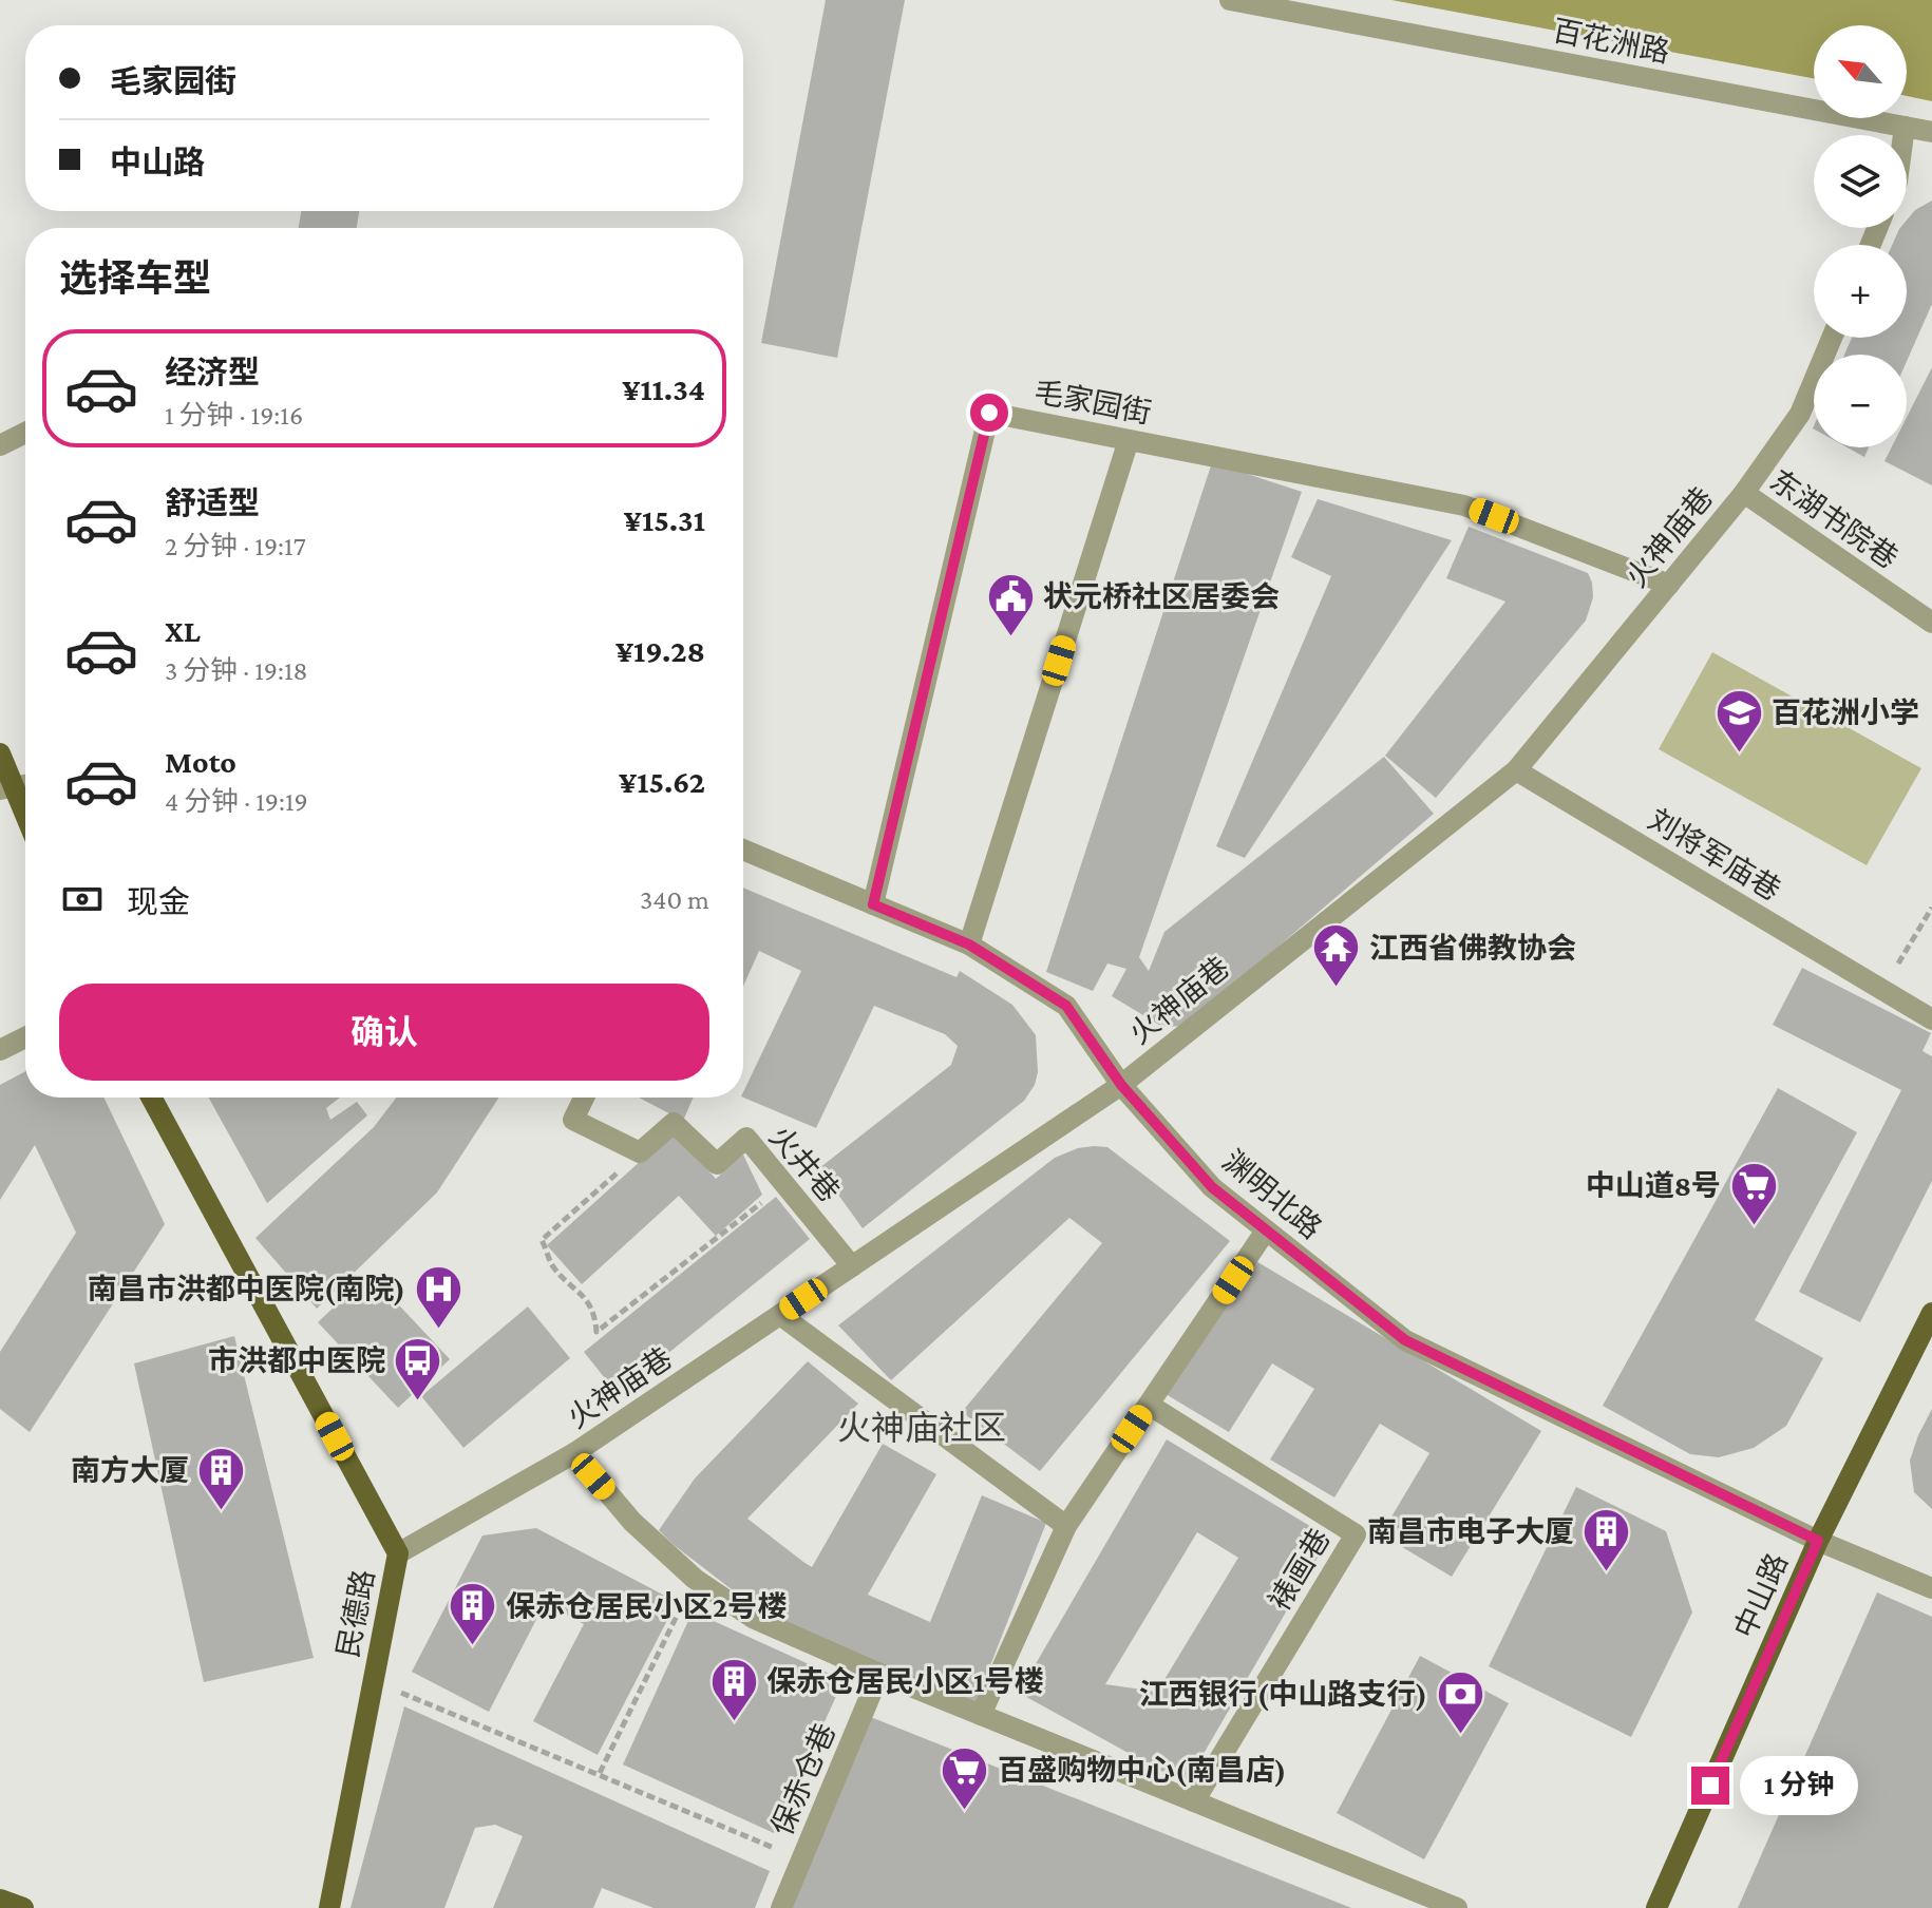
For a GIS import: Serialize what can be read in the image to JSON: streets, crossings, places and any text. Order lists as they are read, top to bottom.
{
  "streets": {
    "main road": ["中山路", "民德路"],
    "street": [
      "百花洲路",
      "毛家园街",
      "东湖书院巷",
      "火神庙巷",
      "刘将军庙巷",
      "火井巷",
      "渊明北路",
      "裱画巷",
      "保赤仓巷"
    ]
  },
  "crossings": [
    ["毛家园街", "火神庙巷"],
    ["毛家园街", "渊明北路"],
    ["东湖书院巷", "火神庙巷"],
    ["火神庙巷", "刘将军庙巷"],
    ["火神庙巷", "火井巷"],
    ["火神庙巷", "渊明北路"],
    ["火神庙巷", "民德路"],
    ["渊明北路", "中山路"]
  ],
  "districts": ["火神庙社区"],
  "places": {
    "public building": ["状元桥社区居委会"],
    "school or university": ["百花洲小学"],
    "temple": ["江西省佛教协会"],
    "supermarket": ["中山道8号", "百盛购物中心(南昌店)"],
    "hospital": ["南昌市洪都中医院(南院)"],
    "bus stop": ["市洪都中医院"],
    "building": [
      "南方大厦",
      "南昌市电子大厦",
      "保赤仓居民小区2号楼",
      "保赤仓居民小区1号楼"
    ],
    "bank": ["江西银行(中山路支行)"]
  },
  "north": "top left",
  "page": {
    "map_buttons": ["+", "−"],
    "banner": ["毛家园街", "中山路"],
    "heading": "选择车型",
    "list": [
      {
        "name": "经济型",
        "note": "1 分钟 · 19:16",
        "value": "¥11.34"
      },
      {
        "name": "舒适型",
        "note": "2 分钟 · 19:17",
        "value": "¥15.31"
      },
      {
        "name": "XL",
        "note": "3 分钟 · 19:18",
        "value": "¥19.28"
      },
      {
        "name": "Moto",
        "note": "4 分钟 · 19:19",
        "value": "¥15.62"
      }
    ],
    "pay": ["现金", "340 m"],
    "buttons": "确认",
    "bubble": "1 分钟"
  }
}
